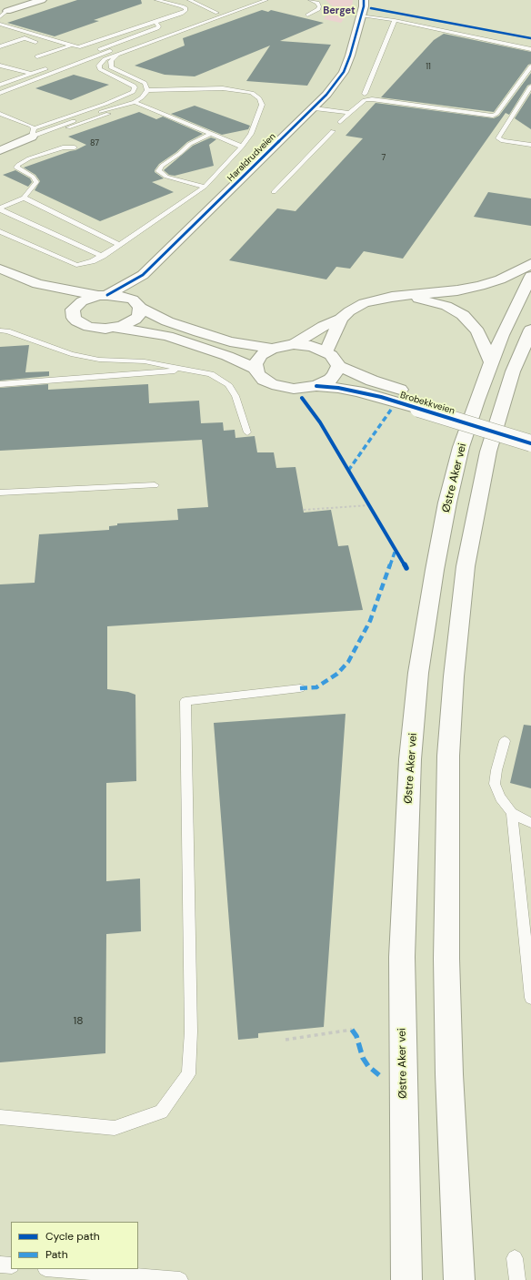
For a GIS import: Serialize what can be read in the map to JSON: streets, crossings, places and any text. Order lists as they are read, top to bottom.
{
  "streets": {
    "main road": ["Haraldrudveien", "Brobekkveien", "Østre Aker vei"]
  },
  "districts": ["Berget"],
  "house_numbers": [
    "11",
    "87",
    "7",
    "18"
  ],
  "legend": ["Cycle path", "Path"]
}
